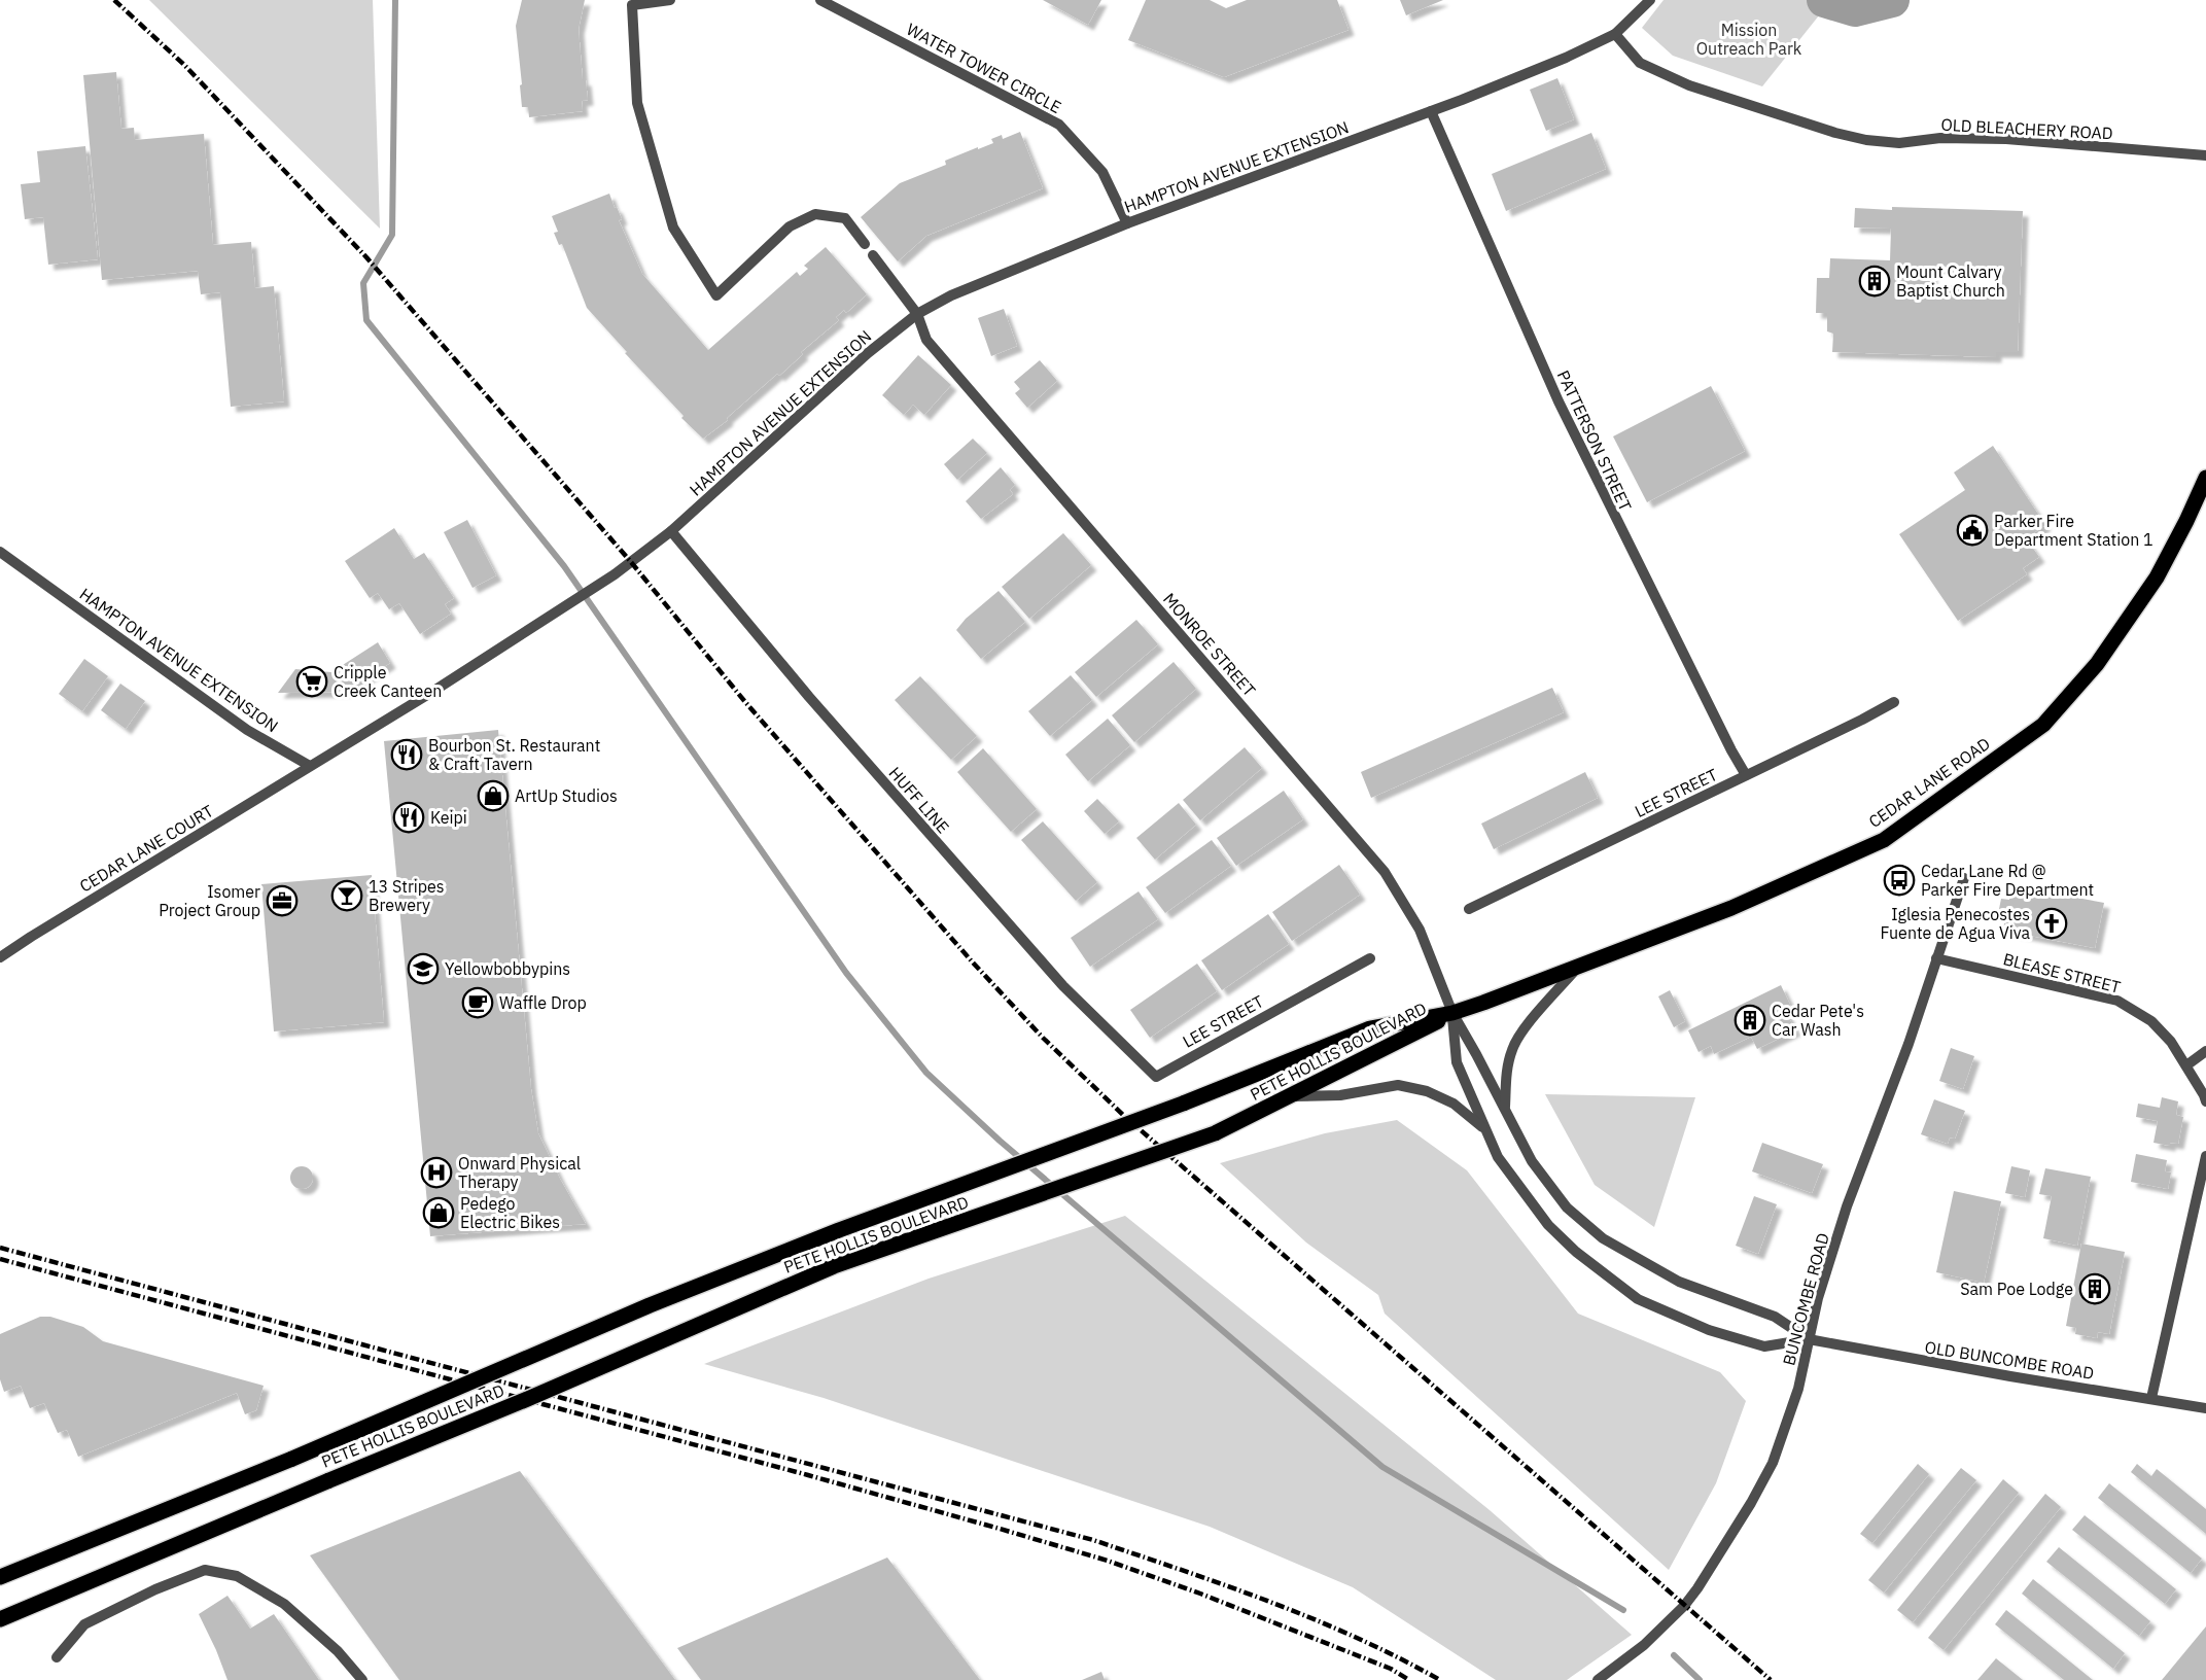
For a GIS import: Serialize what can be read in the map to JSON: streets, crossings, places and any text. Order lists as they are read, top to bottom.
{
  "streets": {
    "main road": ["CEDAR LANE ROAD", "PETE HOLLIS BOULEVARD"],
    "street": [
      "WATER TOWER CIRCLE",
      "OLD BLEACHERY ROAD",
      "HAMPTON AVENUE EXTENSION",
      "PATTERSON STREET",
      "MONROE STREET",
      "LEE STREET",
      "HUFF LINE",
      "CEDAR LANE COURT",
      "BLEASE STREET",
      "BUNCOMBE ROAD",
      "OLD BUNCOMBE ROAD"
    ]
  },
  "crossings": [
    ["WATER TOWER CIRCLE", "HAMPTON AVENUE EXTENSION"],
    ["OLD BLEACHERY ROAD", "HAMPTON AVENUE EXTENSION"],
    ["HAMPTON AVENUE EXTENSION", "PATTERSON STREET"],
    ["HAMPTON AVENUE EXTENSION", "MONROE STREET"],
    ["HAMPTON AVENUE EXTENSION", "HUFF LINE"],
    ["HAMPTON AVENUE EXTENSION", "CEDAR LANE COURT"],
    ["PATTERSON STREET", "LEE STREET"],
    ["MONROE STREET", "CEDAR LANE ROAD"],
    ["MONROE STREET", "PETE HOLLIS BOULEVARD"],
    ["MONROE STREET", "OLD BUNCOMBE ROAD"],
    ["CEDAR LANE ROAD", "PETE HOLLIS BOULEVARD"],
    ["CEDAR LANE ROAD", "OLD BUNCOMBE ROAD"],
    ["LEE STREET", "HUFF LINE"],
    ["BLEASE STREET", "BUNCOMBE ROAD"],
    ["PETE HOLLIS BOULEVARD", "OLD BUNCOMBE ROAD"],
    ["BUNCOMBE ROAD", "OLD BUNCOMBE ROAD"]
  ],
  "parks": ["Mission Outreach Park"],
  "places": {
    "building": ["Mount Calvary Baptist Church", "Cedar Pete's Car Wash", "Sam Poe Lodge"],
    "public building": ["Parker Fire Department Station 1"],
    "supermarket": ["Cripple Creek Canteen"],
    "restaurant": ["Bourbon St. Restaurant & Craft Tavern", "Keipi"],
    "shop": ["ArtUp Studios", "Pedego Electric Bikes"],
    "bus stop": ["Cedar Lane Rd @ Parker Fire Department"],
    "bar": ["13 Stripes Brewery"],
    "office": ["Isomer Project Group"],
    "church": ["Iglesia Penecostes Fuente de Agua Viva"],
    "school or university": ["Yellowbobbypins"],
    "cafe": ["Waffle Drop"],
    "hospital": ["Onward Physical Therapy"]
  }
}
